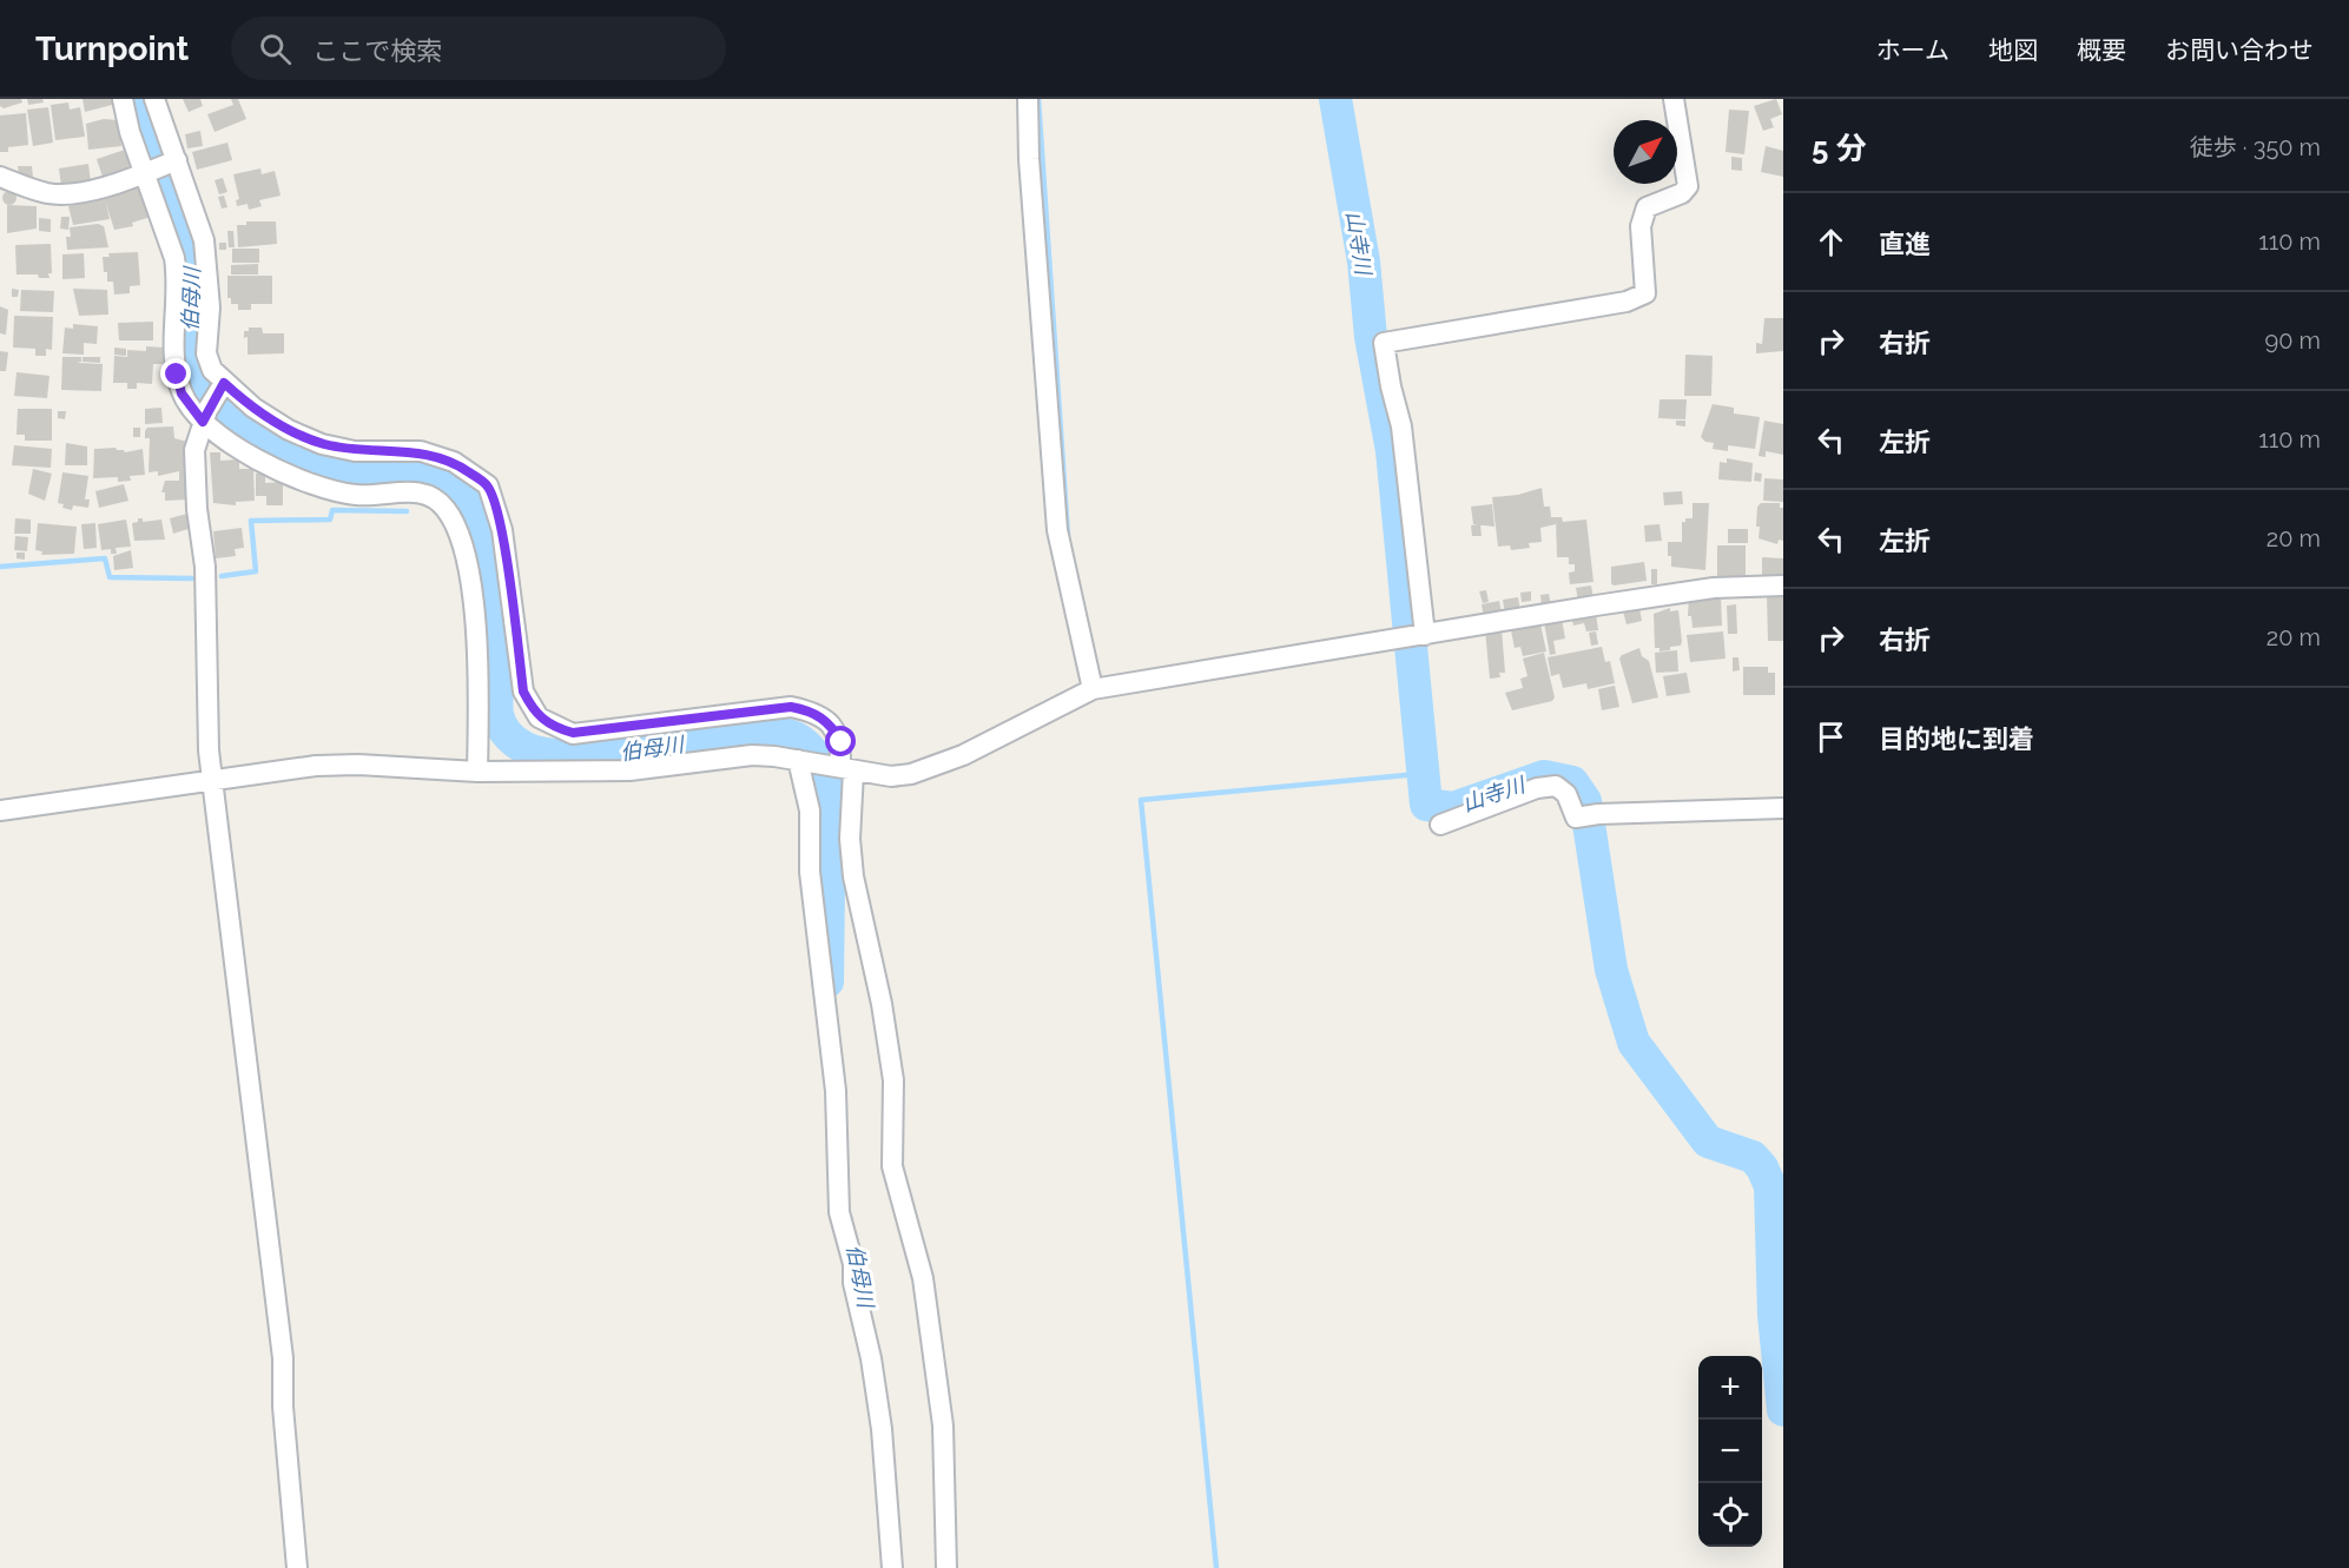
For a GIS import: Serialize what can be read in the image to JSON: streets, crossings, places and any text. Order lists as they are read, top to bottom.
{
  "water": ["山寺川", "伯母川"],
  "north": "top right",
  "page": {
    "header": "Turnpoint",
    "search": "ここで検索",
    "nav": [
      "ホーム",
      "地図",
      "概要",
      "お問い合わせ"
    ],
    "heading": ["5 分", "徒歩 · 350 m"],
    "list": [
      ["直進", "110 m"],
      ["右折", "90 m"],
      ["左折", "110 m"],
      ["左折", "20 m"],
      ["右折", "20 m"],
      "目的地に到着"
    ],
    "map_buttons": ["+", "−"]
  }
}
